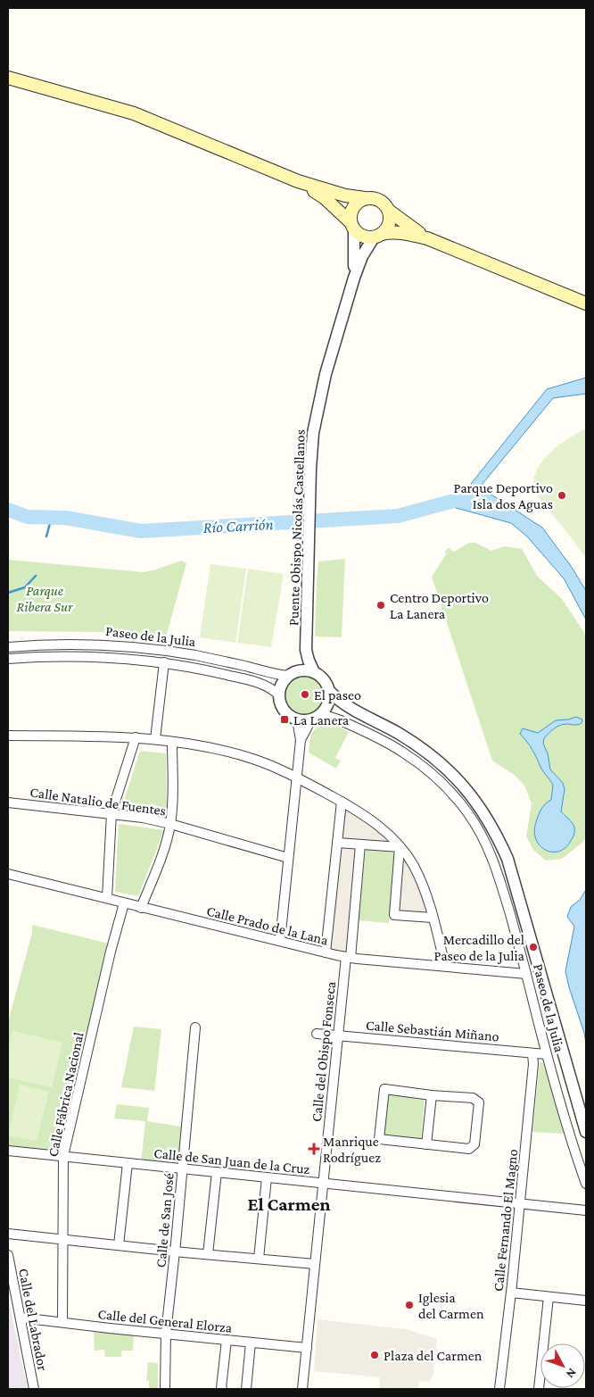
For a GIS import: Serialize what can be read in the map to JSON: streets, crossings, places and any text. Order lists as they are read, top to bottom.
{
  "streets": {
    "street": [
      "Puente Obispo Nicolás Castellanos",
      "Paseo de la Julia",
      "Calle Natalio de Fuentes",
      "Calle Prado de la Lana",
      "Calle Sebastián Miñano",
      "Calle del Obispo Fonseca",
      "Calle Fábrica Nacional",
      "Calle de San Juan de la Cruz",
      "Calle de San José",
      "Calle Fernando El Magno",
      "Calle del Labrador",
      "Calle del General Elorza"
    ]
  },
  "crossings": [
    ["Puente Obispo Nicolás Castellanos", "Paseo de la Julia"],
    ["Paseo de la Julia", "Calle Prado de la Lana"],
    ["Paseo de la Julia", "Calle Sebastián Miñano"],
    ["Calle Prado de la Lana", "Calle del Obispo Fonseca"],
    ["Calle Prado de la Lana", "Calle Fábrica Nacional"],
    ["Calle Sebastián Miñano", "Calle del Obispo Fonseca"],
    ["Calle Sebastián Miñano", "Calle Fernando El Magno"],
    ["Calle del Obispo Fonseca", "Calle de San Juan de la Cruz"],
    ["Calle del Obispo Fonseca", "Calle del General Elorza"],
    ["Calle Fábrica Nacional", "Calle de San Juan de la Cruz"],
    ["Calle Fábrica Nacional", "Calle del General Elorza"],
    ["Calle de San Juan de la Cruz", "Calle de San José"],
    ["Calle de San Juan de la Cruz", "Calle Fernando El Magno"],
    ["Calle de San José", "Calle del General Elorza"],
    ["Calle del Labrador", "Calle del General Elorza"]
  ],
  "districts": ["El Carmen"],
  "water": ["Río Carrión"],
  "parks": ["Parque Ribera Sur"],
  "places": {
    "other": [
      "Parque Deportivo Isla dos Aguas",
      "Centro Deportivo La Lanera",
      "El paseo",
      "Mercadillo del Paseo de la Julia",
      "Iglesia del Carmen",
      "Plaza del Carmen"
    ],
    "transit": ["La Lanera"],
    "health": ["Manrique Rodríguez"]
  },
  "north": "bottom right"
}
